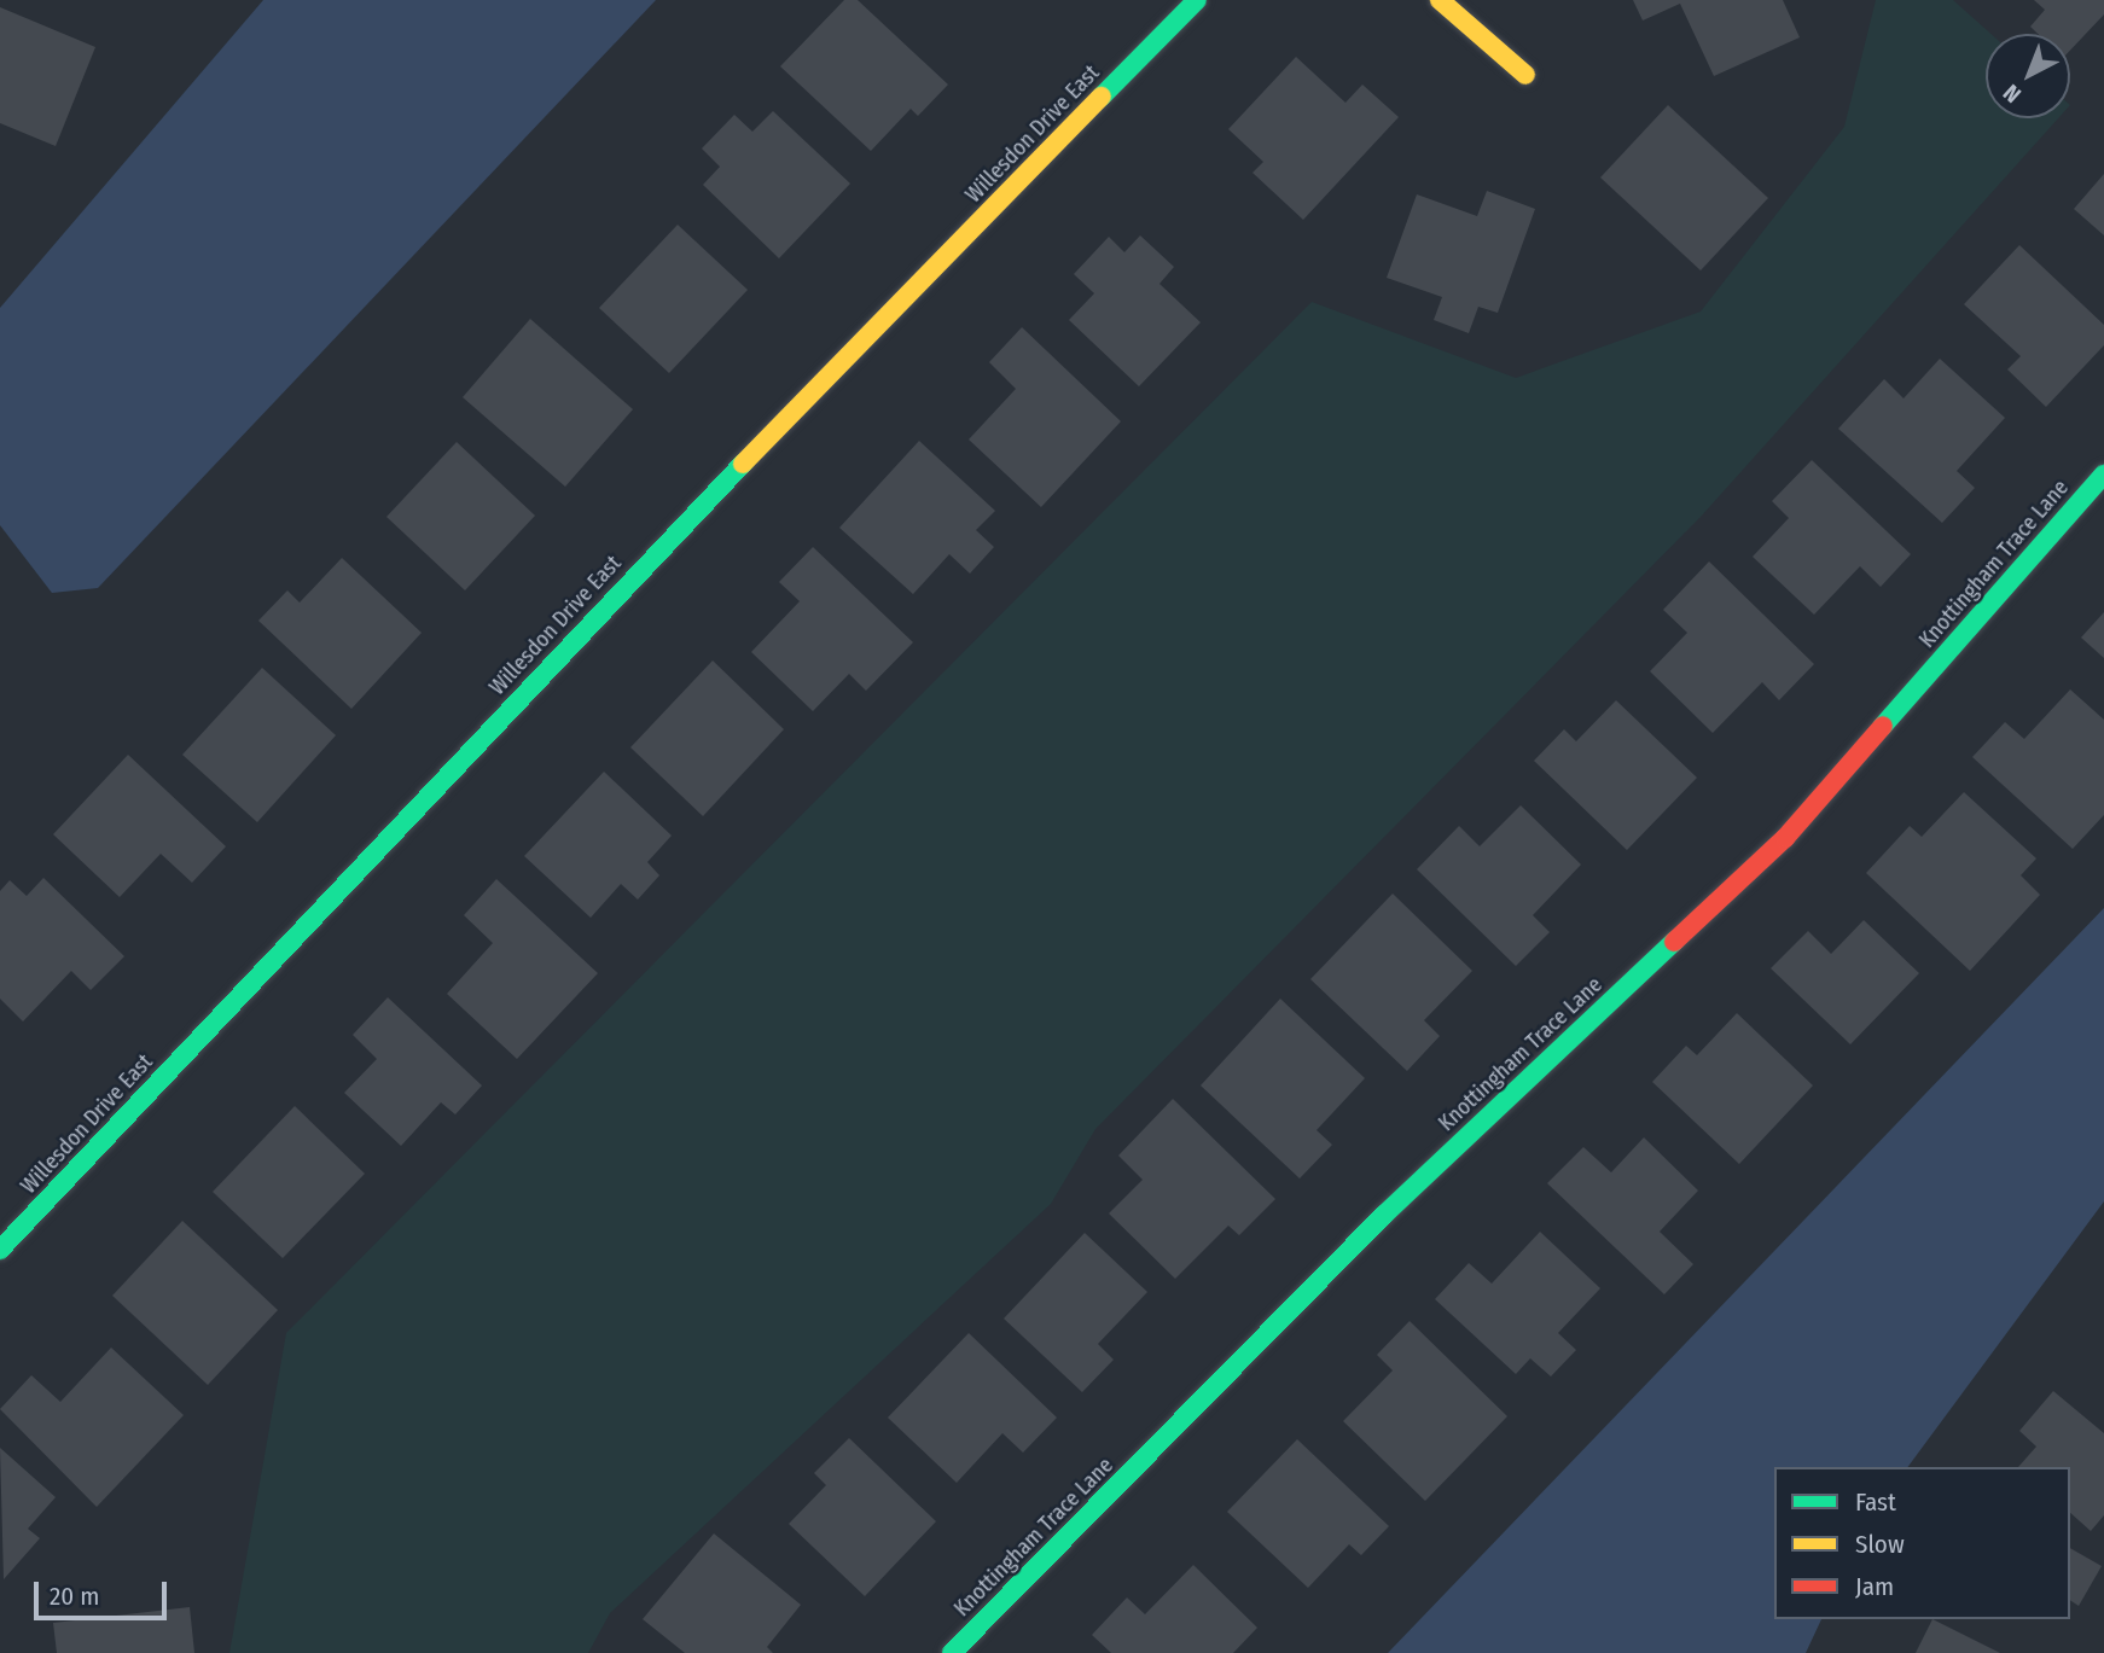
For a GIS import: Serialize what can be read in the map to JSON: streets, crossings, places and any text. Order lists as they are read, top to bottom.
{
  "streets": {
    "street": ["Willesdon Drive East", "Knottingham Trace Lane"]
  },
  "legend": ["Fast", "Slow", "Jam"],
  "scale_bar": "20 m",
  "north": "bottom left"
}
